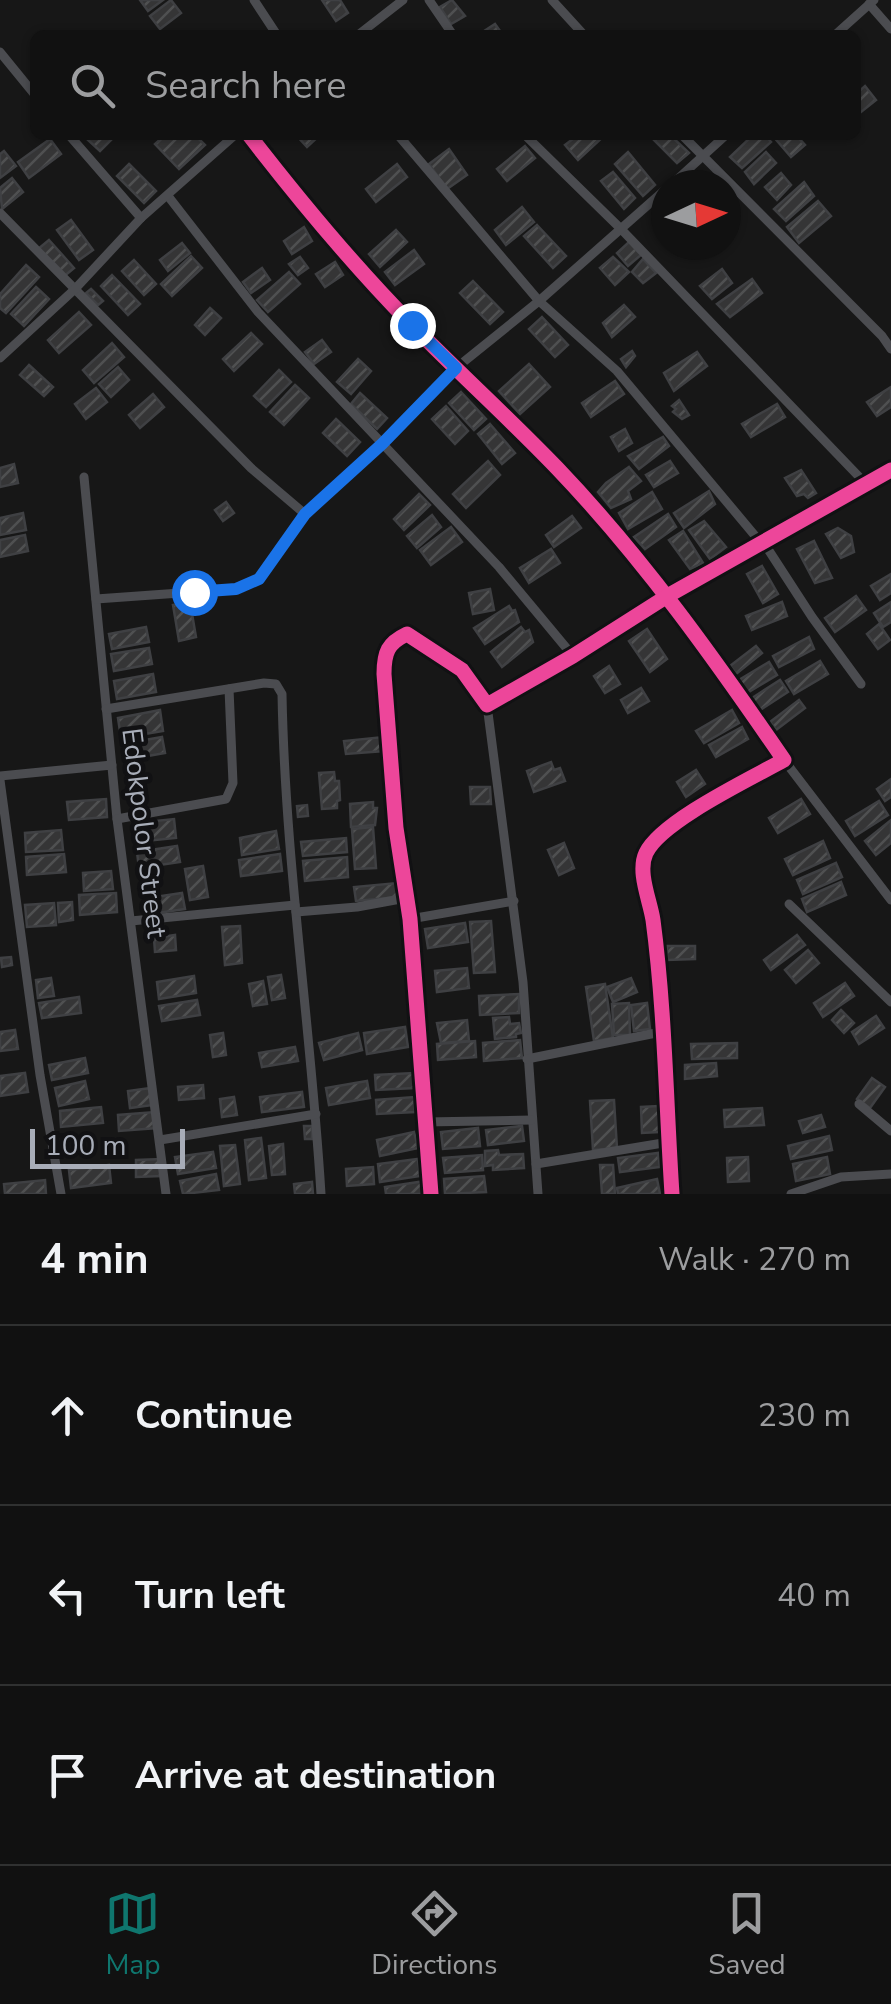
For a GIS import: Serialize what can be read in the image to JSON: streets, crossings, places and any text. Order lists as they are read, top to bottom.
{
  "streets": {
    "street": ["Edokpolor Street"]
  },
  "scale_bar": "100 m",
  "north": "right",
  "page": {
    "search": "Search here",
    "scale": "100 m",
    "heading": ["4 min", "Walk · 270 m"],
    "list": [
      ["Continue", "230 m"],
      ["Turn left", "40 m"],
      "Arrive at destination"
    ],
    "nav": ["Map", "Directions", "Saved"]
  }
}
